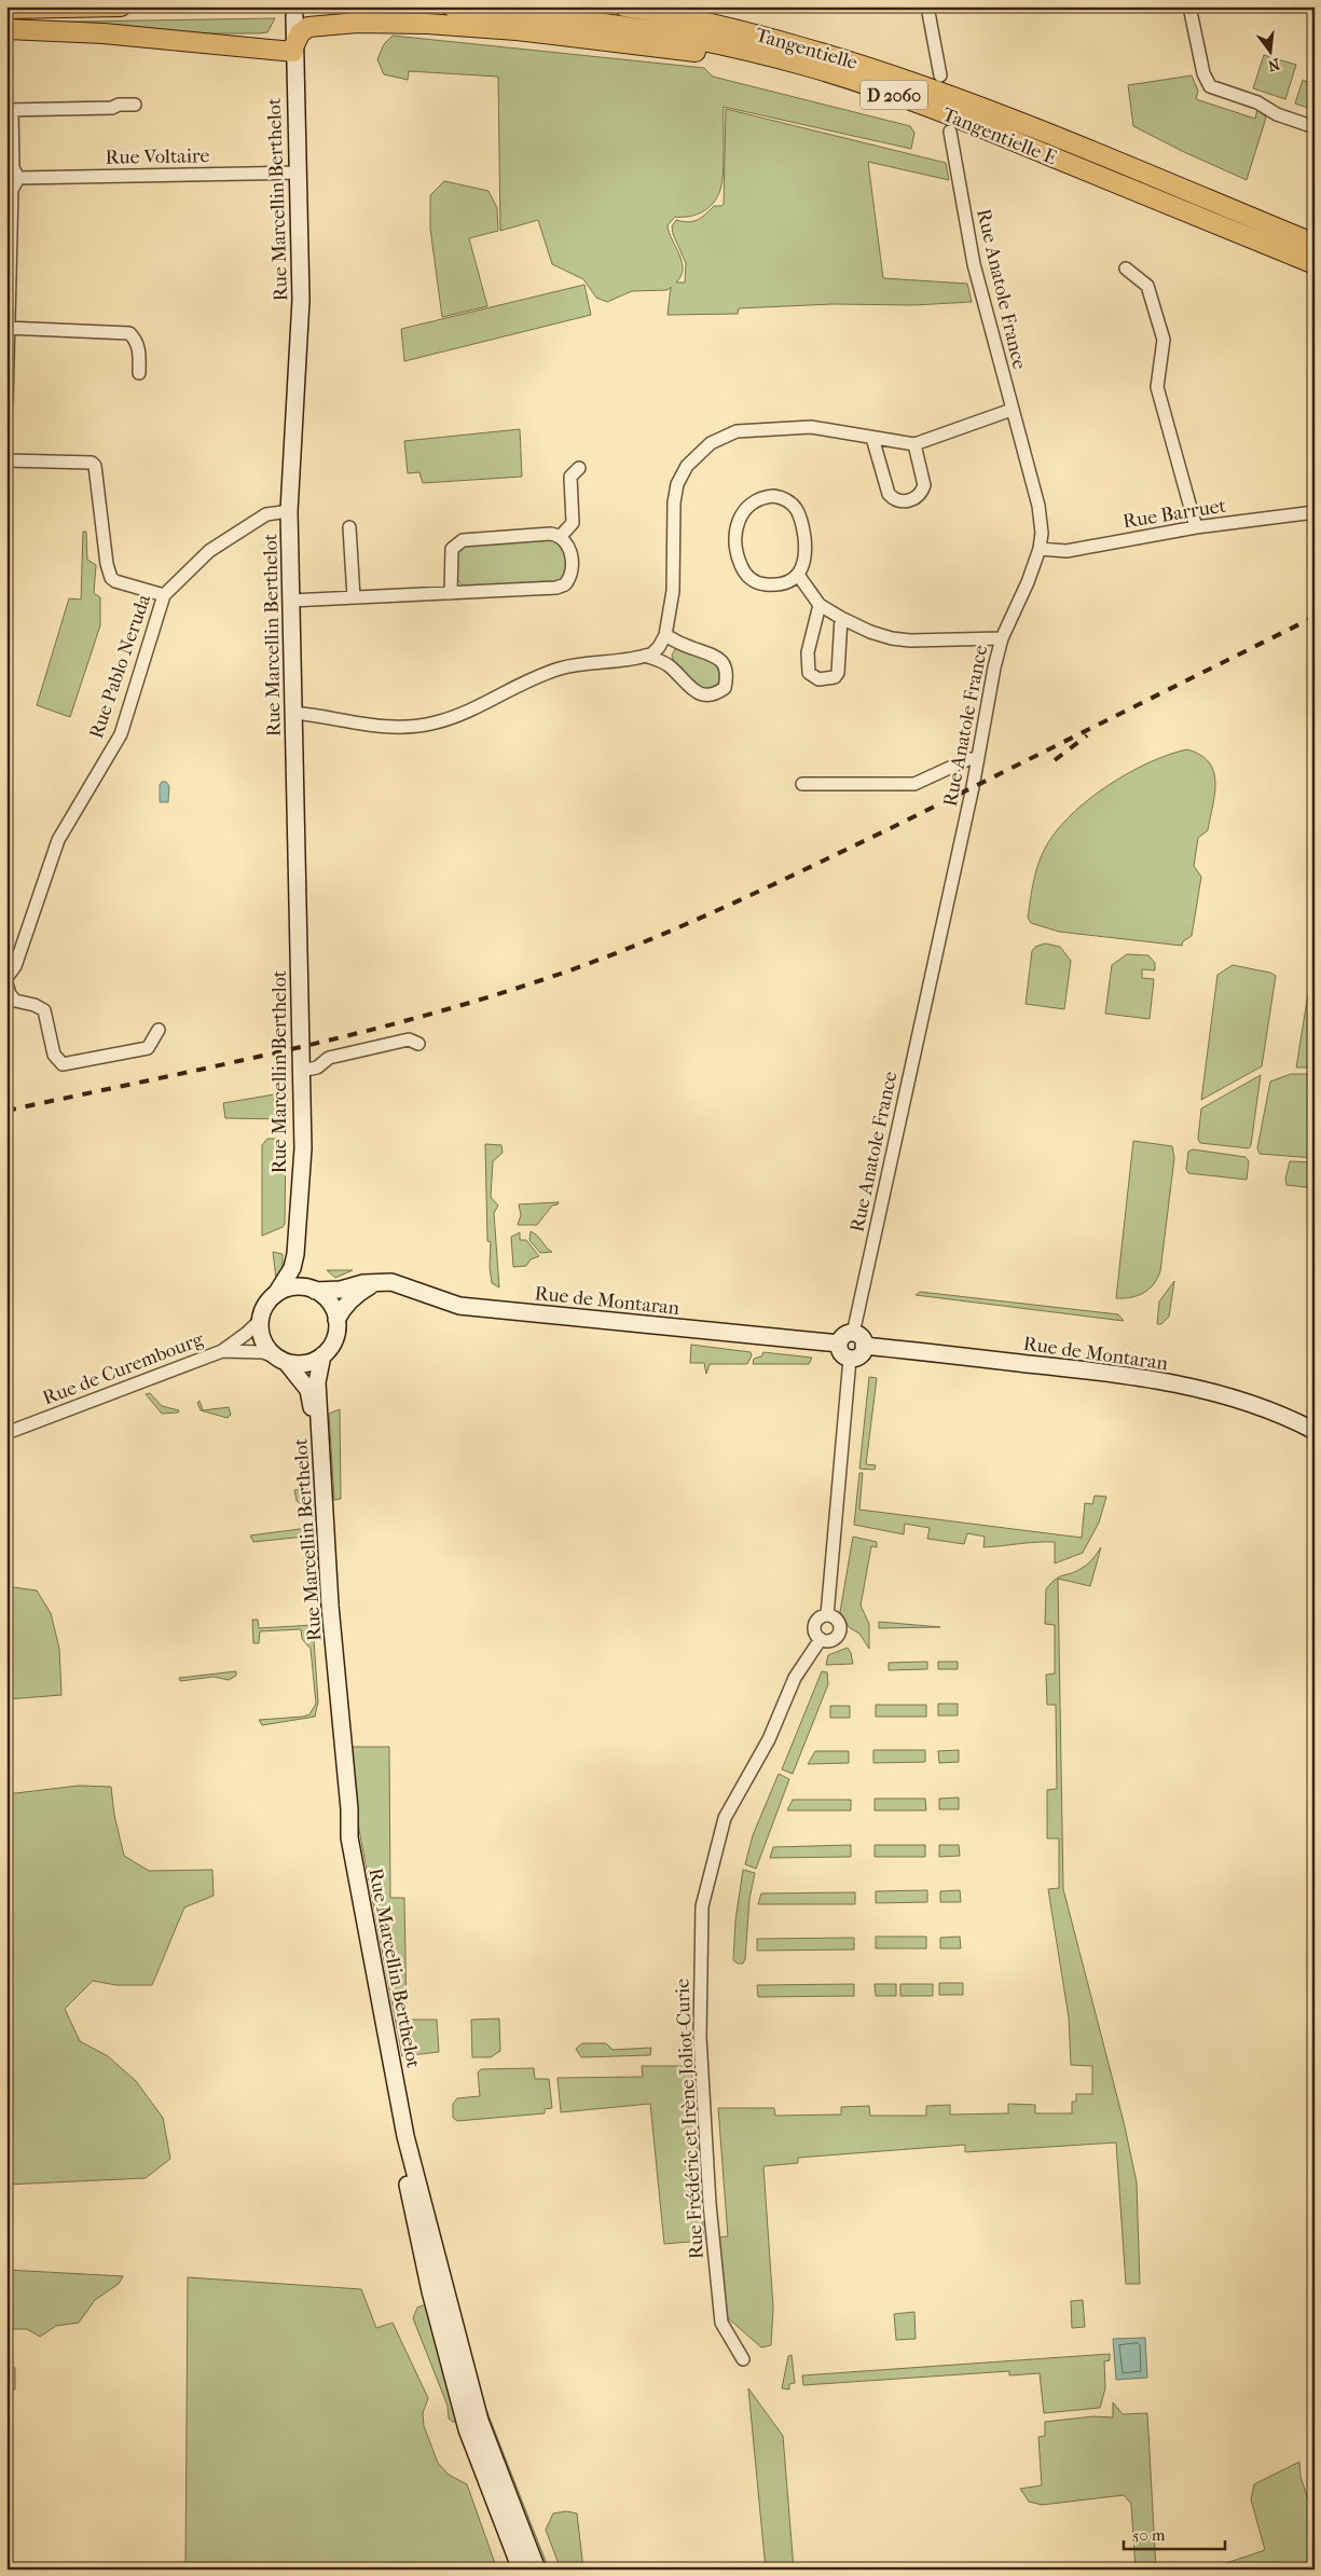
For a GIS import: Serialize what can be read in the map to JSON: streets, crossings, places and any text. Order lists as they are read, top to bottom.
{
  "streets": {
    "main road": [
      "Tangentielle",
      "D 2060",
      "Tangentielle E",
      "Rue Marcellin Berthelot",
      "Rue de Montaran"
    ],
    "street": [
      "Rue Voltaire",
      "Rue Anatole France",
      "Rue Barruet",
      "Rue Pablo Neruda",
      "Rue de Curembourg",
      "Rue Frédéric et Irène Joliot-Curie"
    ]
  },
  "crossings": [
    ["Tangentielle", "D 2060"],
    ["Tangentielle", "Tangentielle E"],
    ["Rue Voltaire", "Rue Marcellin Berthelot"],
    ["Rue Marcellin Berthelot", "Rue Pablo Neruda"],
    ["Rue Marcellin Berthelot", "Rue de Montaran"],
    ["Rue Marcellin Berthelot", "Rue de Curembourg"],
    ["Rue Anatole France", "Rue Barruet"],
    ["Rue Anatole France", "Rue de Montaran"],
    ["Rue de Montaran", "Rue de Curembourg"]
  ],
  "scale_bar": "50 m",
  "north": "bottom"
}
